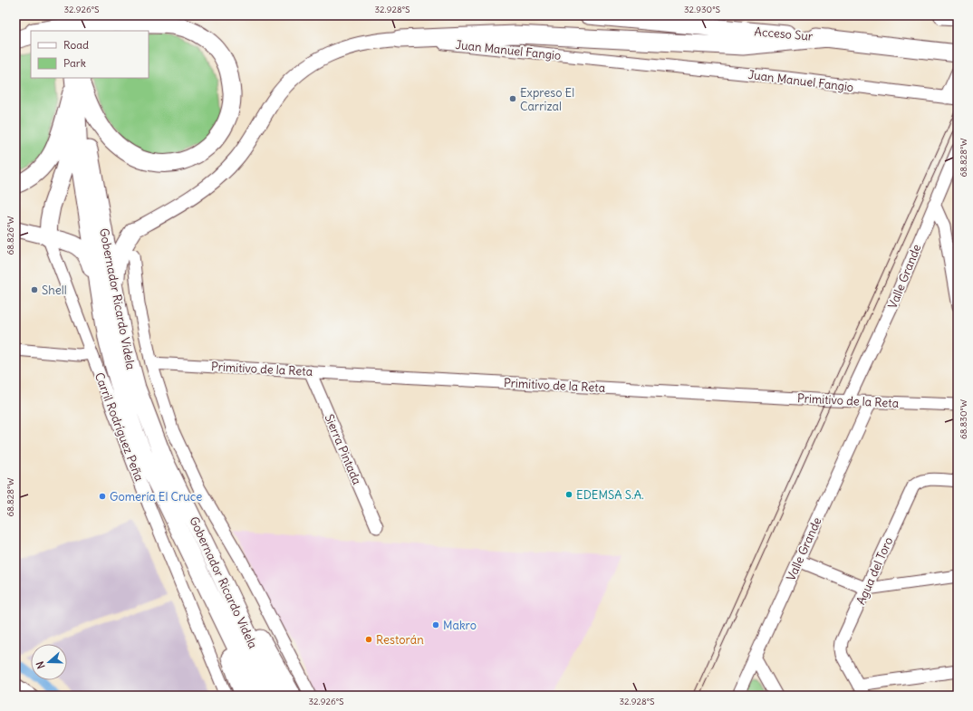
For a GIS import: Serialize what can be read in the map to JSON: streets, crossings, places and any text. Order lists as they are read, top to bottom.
{
  "streets": {
    "highway": ["Acceso Sur", "Gobernador Ricardo Videla"],
    "main road": ["Juan Manuel Fangio"],
    "street": [
      "Valle Grande",
      "Primitivo de la Reta",
      "Carril Rodríguez Peña",
      "Sierra Pintada",
      "Agua del Toro"
    ]
  },
  "crossings": [
    ["Valle Grande", "Primitivo de la Reta"],
    ["Primitivo de la Reta", "Sierra Pintada"]
  ],
  "places": [
    "Expreso El Carrizal",
    "Shell",
    "EDEMSA S.A.",
    "Gomería El Cruce",
    "Makro",
    "Restorán"
  ],
  "legend": ["Road", "Park"],
  "north": "left",
  "coordinates": [
    "32.926°S",
    "32.928°S",
    "32.930°S",
    "68.828°W",
    "68.826°W",
    "68.830°W"
  ]
}
